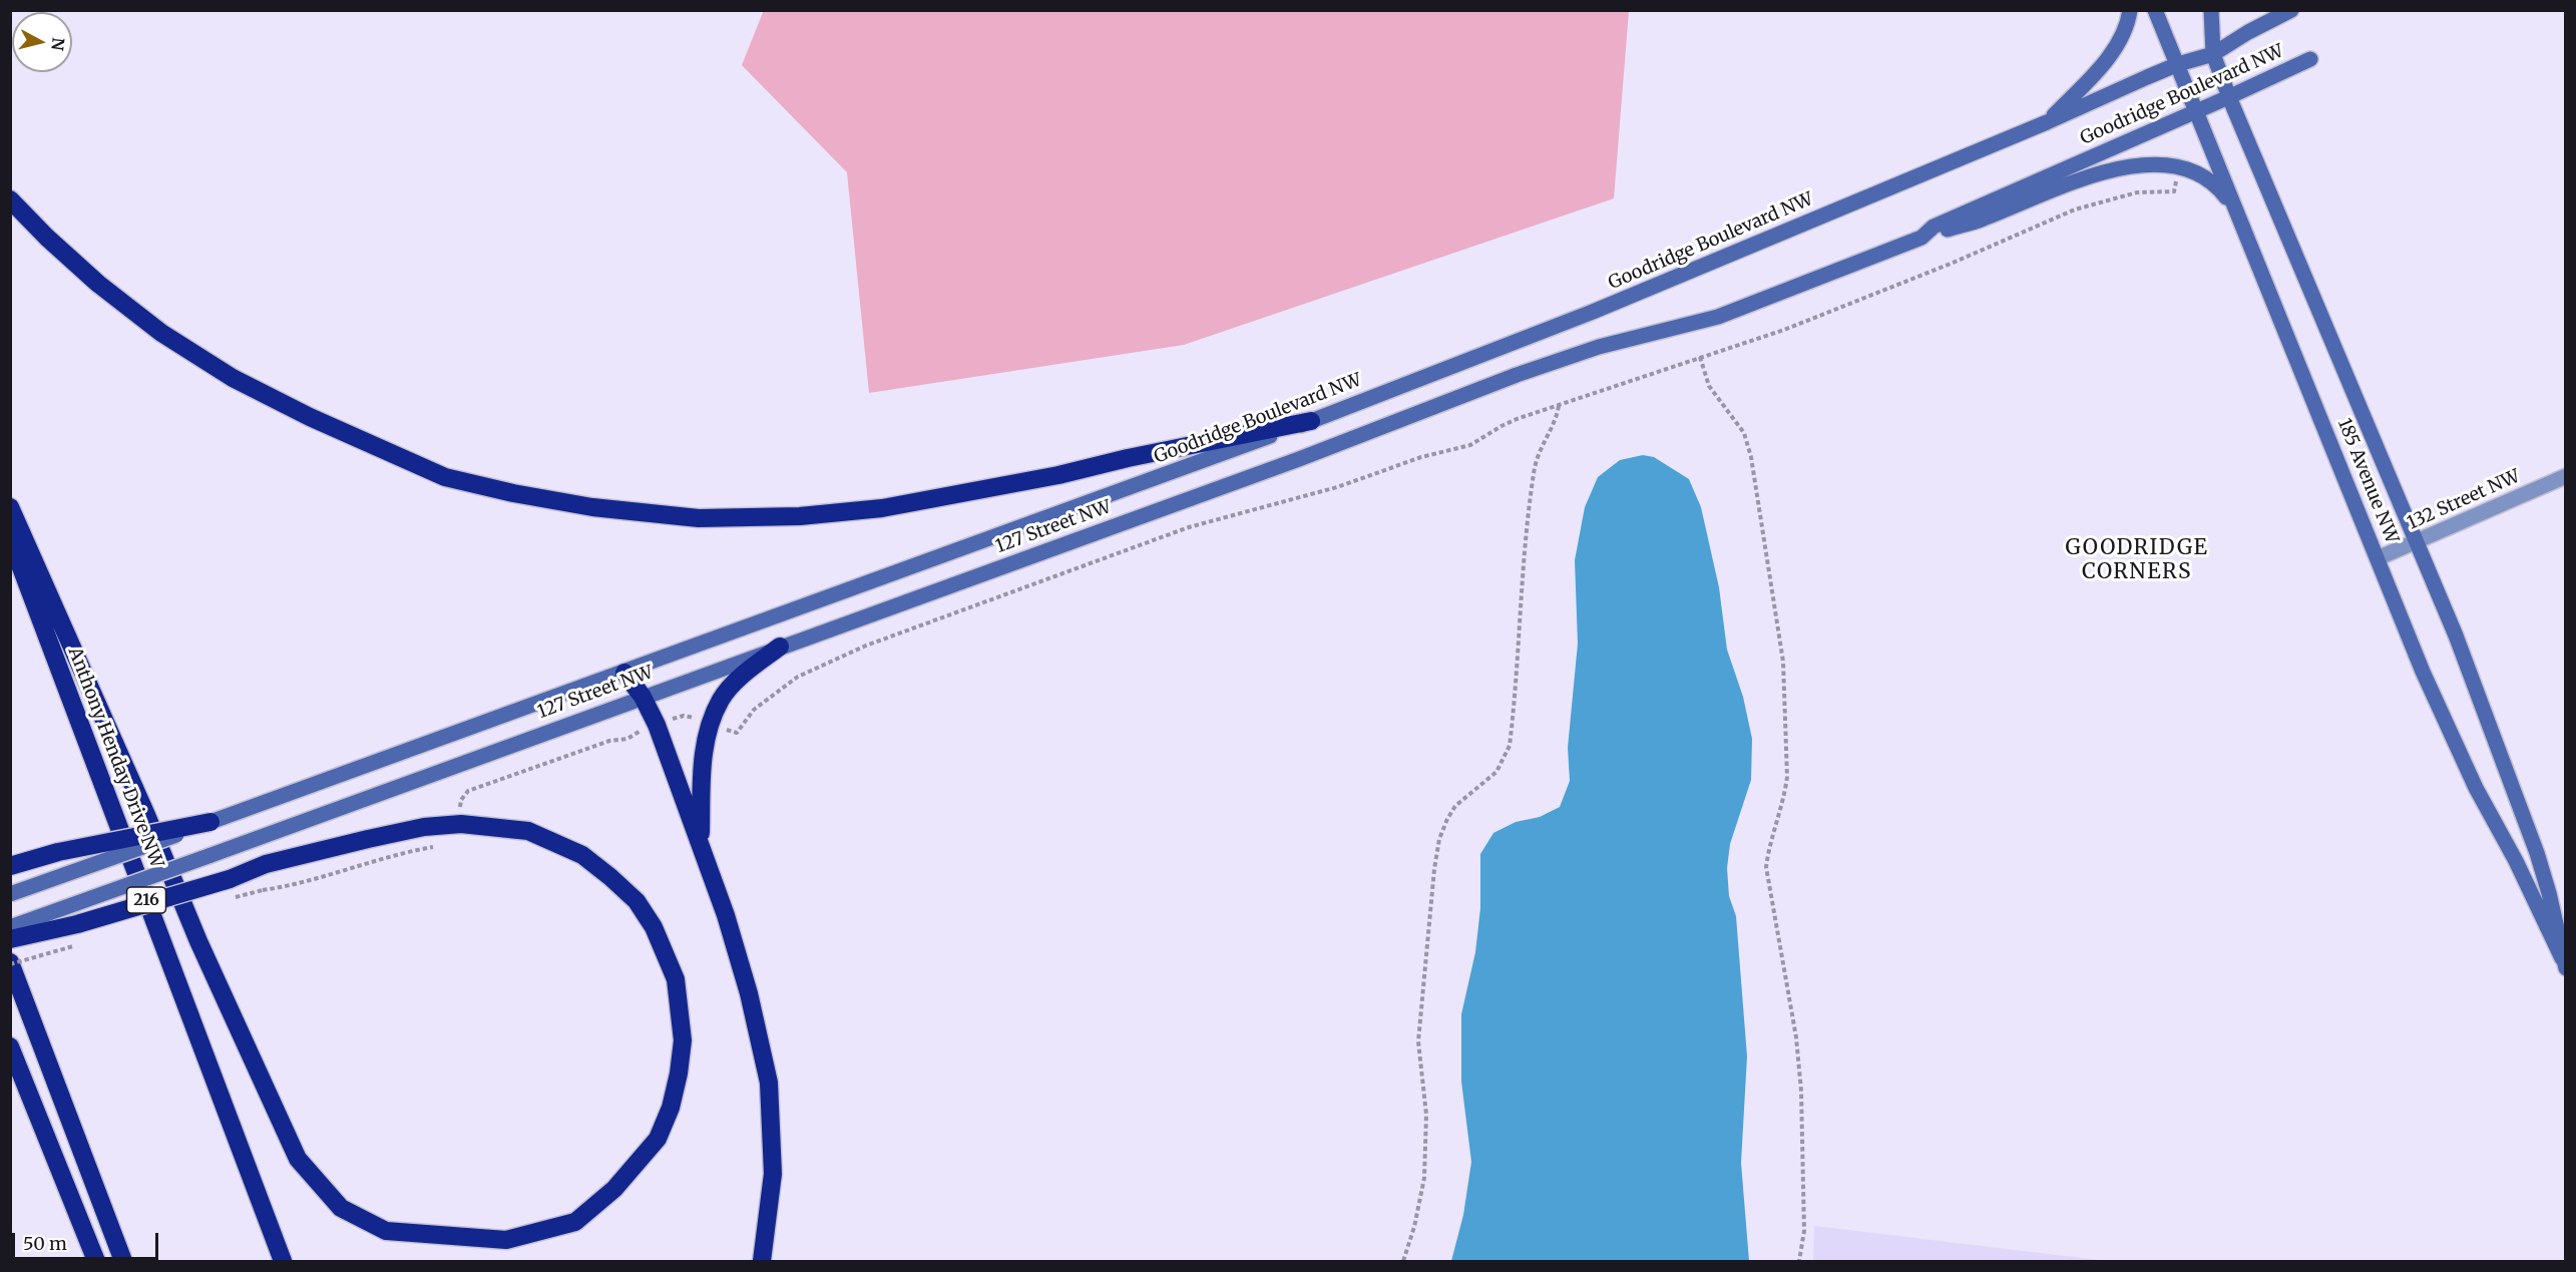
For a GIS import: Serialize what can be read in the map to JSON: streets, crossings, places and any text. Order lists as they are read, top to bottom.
{
  "streets": {
    "highway": ["Anthony Henday Drive NW", "216"],
    "main road": ["Goodridge Boulevard NW", "185 Avenue NW", "127 Street NW"],
    "street": ["132 Street NW"]
  },
  "crossings": [
    ["Goodridge Boulevard NW", "185 Avenue NW"],
    ["Goodridge Boulevard NW", "127 Street NW"],
    ["185 Avenue NW", "132 Street NW"]
  ],
  "districts": ["GOODRIDGE CORNERS"],
  "scale_bar": "50 m",
  "north": "right"
}
